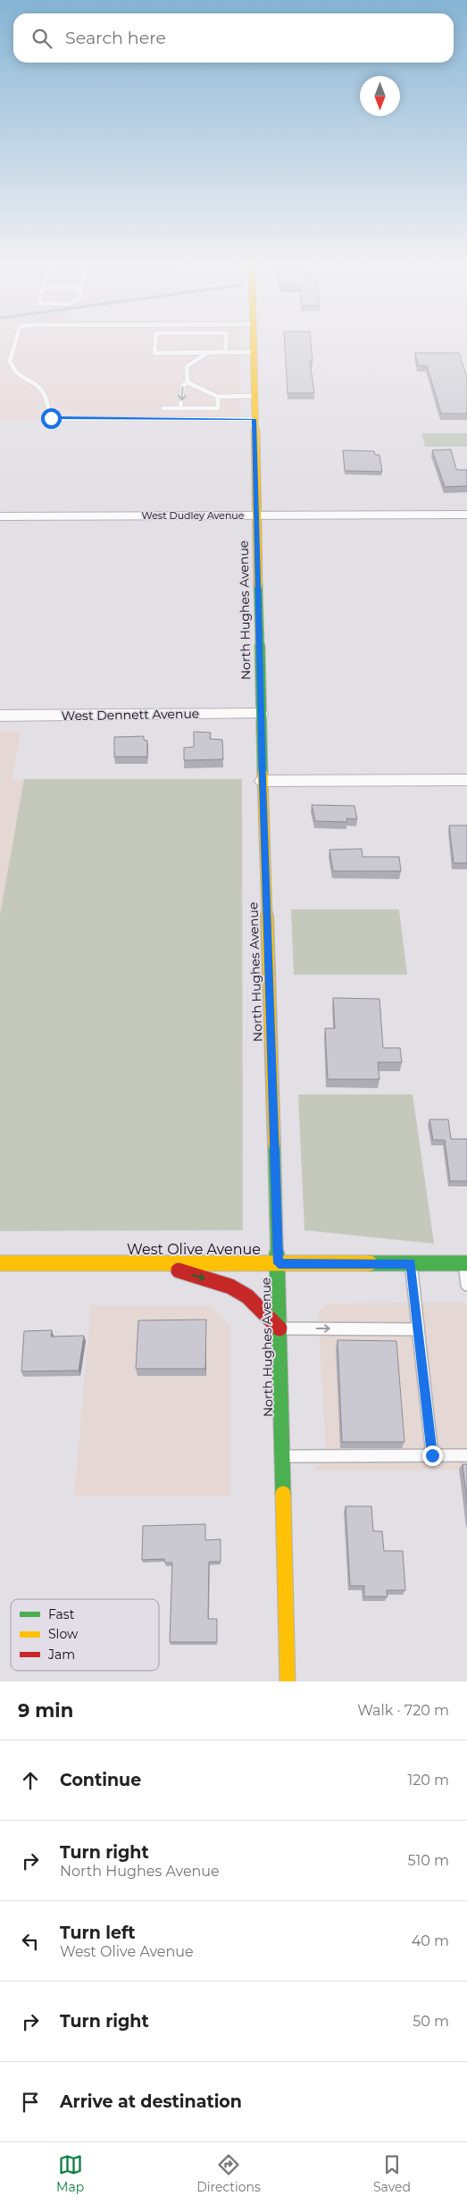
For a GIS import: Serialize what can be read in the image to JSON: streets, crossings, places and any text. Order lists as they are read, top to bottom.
{
  "streets": {
    "street": [
      "West Dudley Avenue",
      "North Hughes Avenue",
      "West Dennett Avenue",
      "West Olive Avenue"
    ]
  },
  "crossings": [
    ["West Dudley Avenue", "North Hughes Avenue"],
    ["North Hughes Avenue", "West Dennett Avenue"],
    ["North Hughes Avenue", "West Olive Avenue"]
  ],
  "legend": ["Fast", "Slow", "Jam"],
  "north": "bottom",
  "page": {
    "search": "Search here",
    "heading": ["9 min", "Walk · 720 m"],
    "list": [
      ["Continue", "120 m"],
      ["Turn right", "North Hughes Avenue", "510 m"],
      ["Turn left", "West Olive Avenue", "40 m"],
      ["Turn right", "50 m"],
      "Arrive at destination"
    ],
    "nav": ["Map", "Directions", "Saved"]
  }
}
